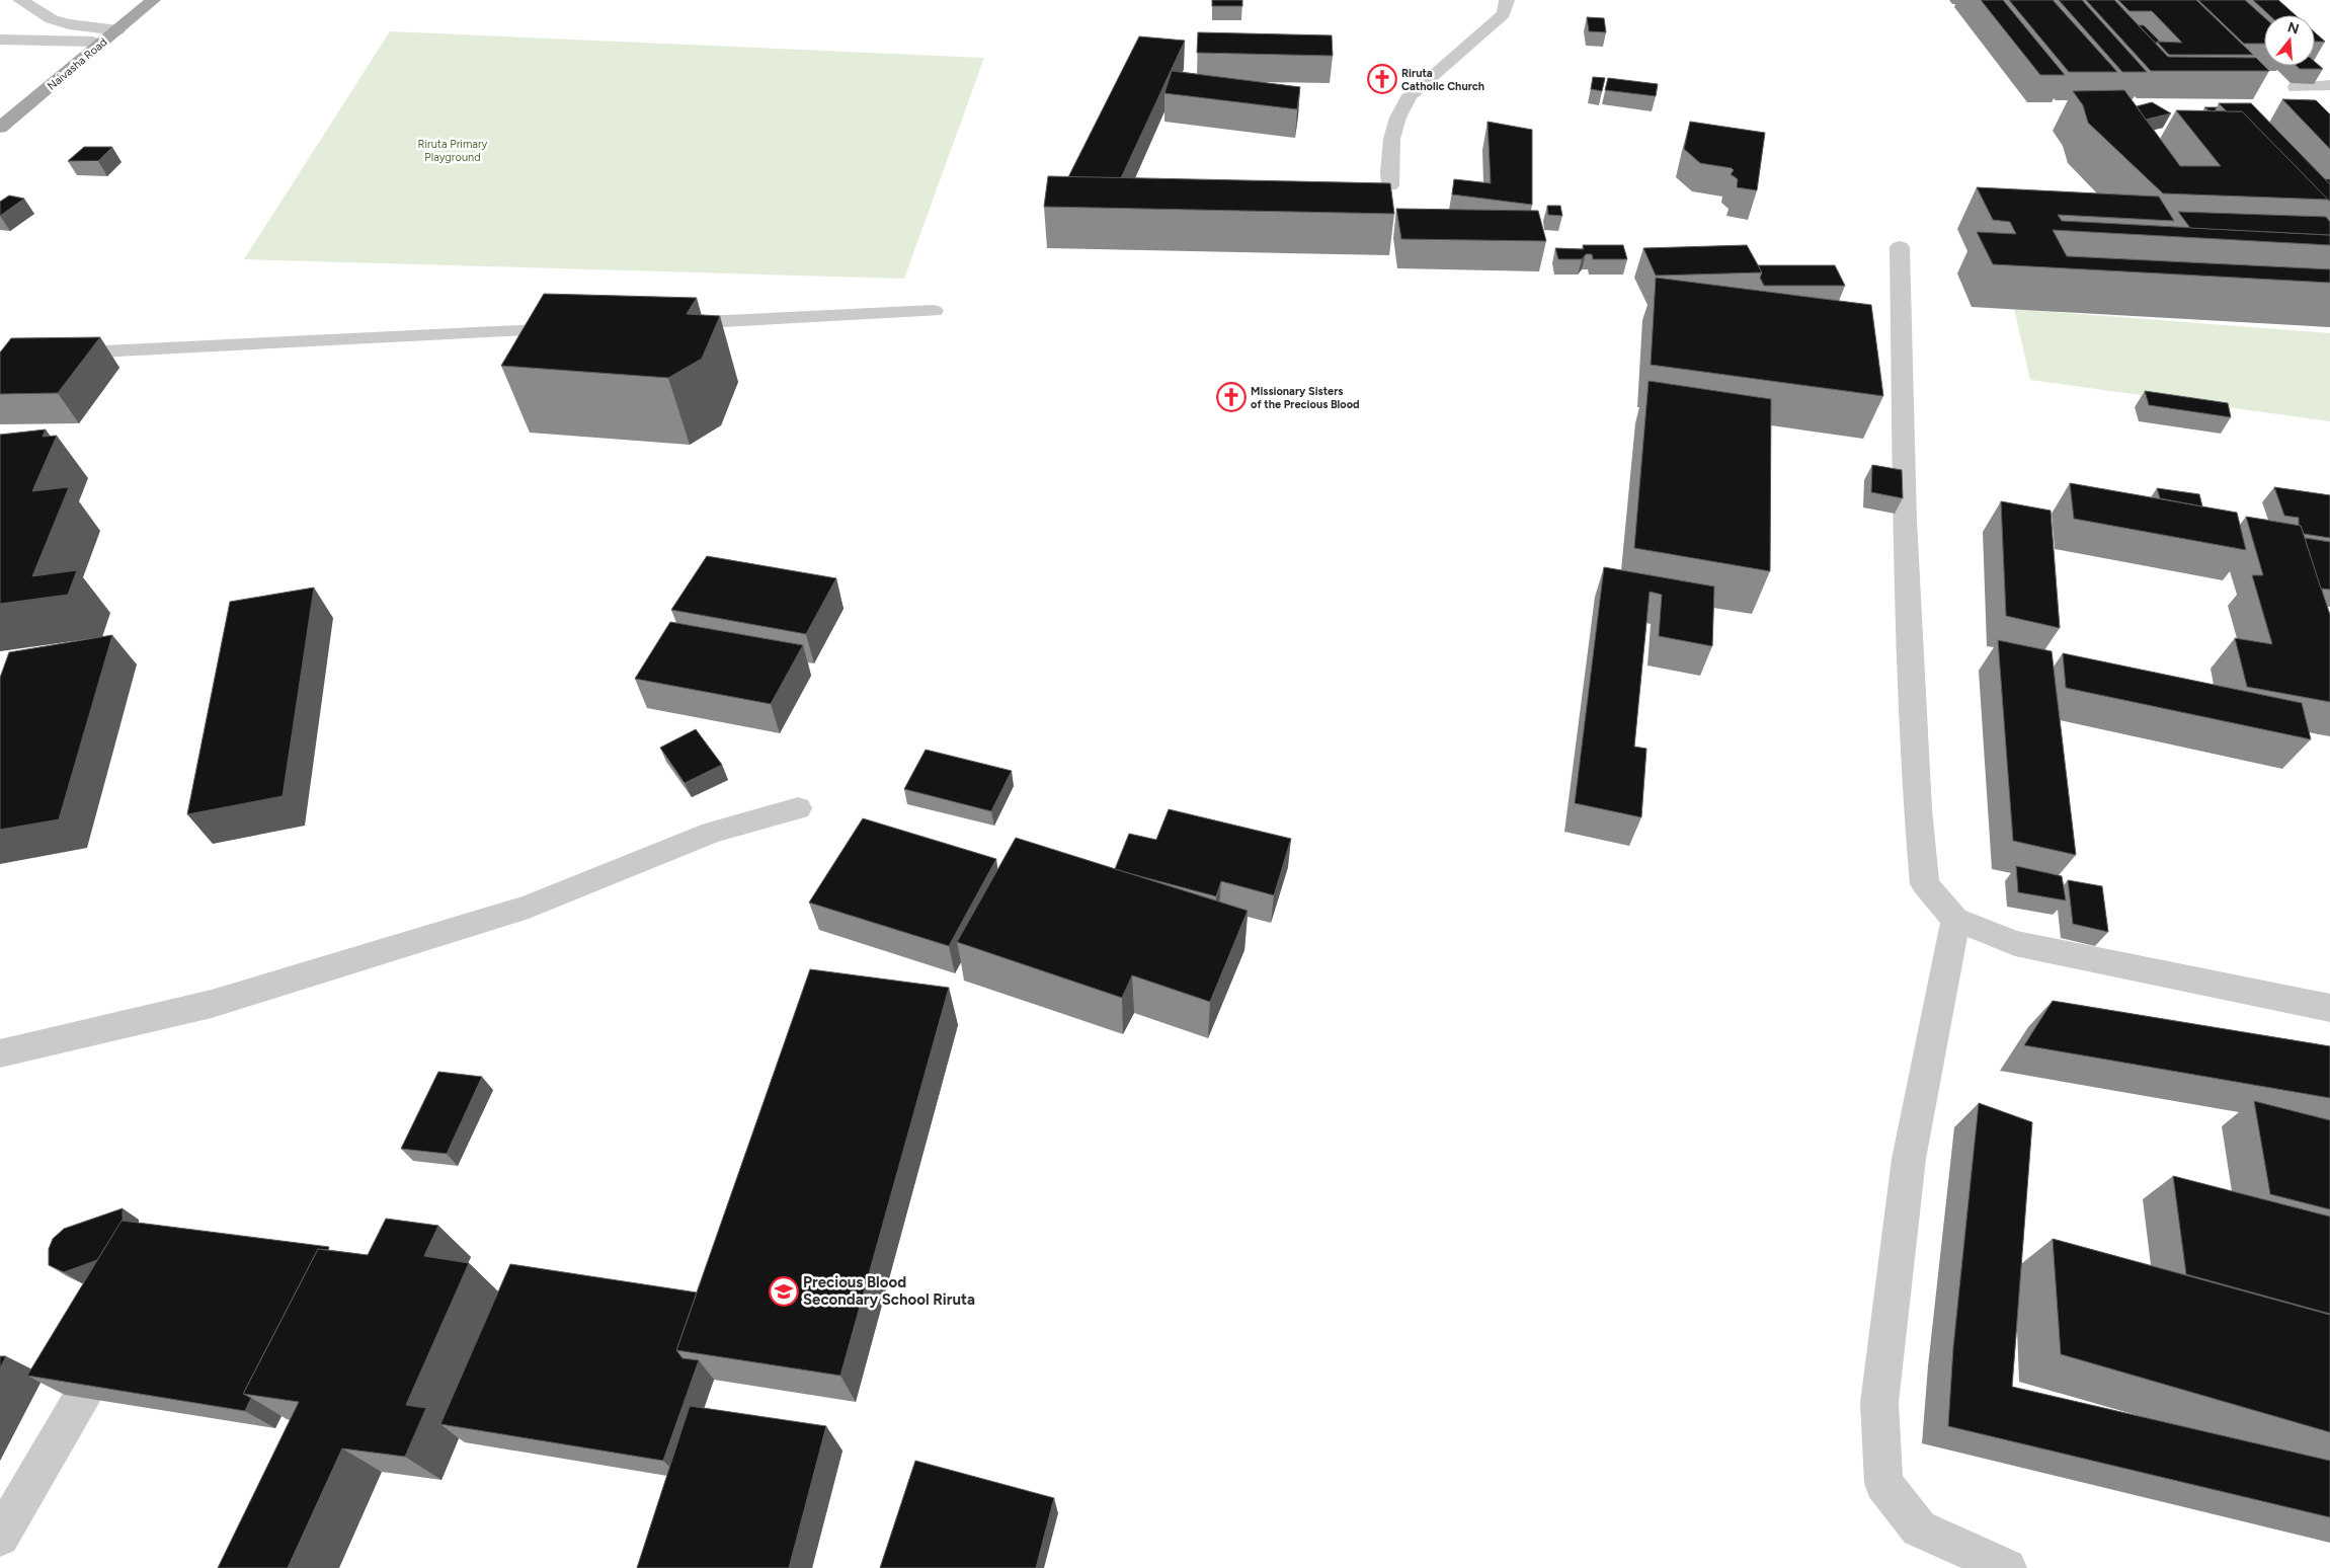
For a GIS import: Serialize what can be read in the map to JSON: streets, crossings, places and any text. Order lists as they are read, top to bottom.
{
  "streets": {
    "main road": ["Naivasha Road"]
  },
  "parks": ["Riruta Primary Playground"],
  "places": {
    "church": ["Riruta Catholic Church", "Missionary Sisters of the Precious Blood"],
    "school or university": ["Precious Blood Secondary School Riruta"]
  },
  "north": "top"
}
